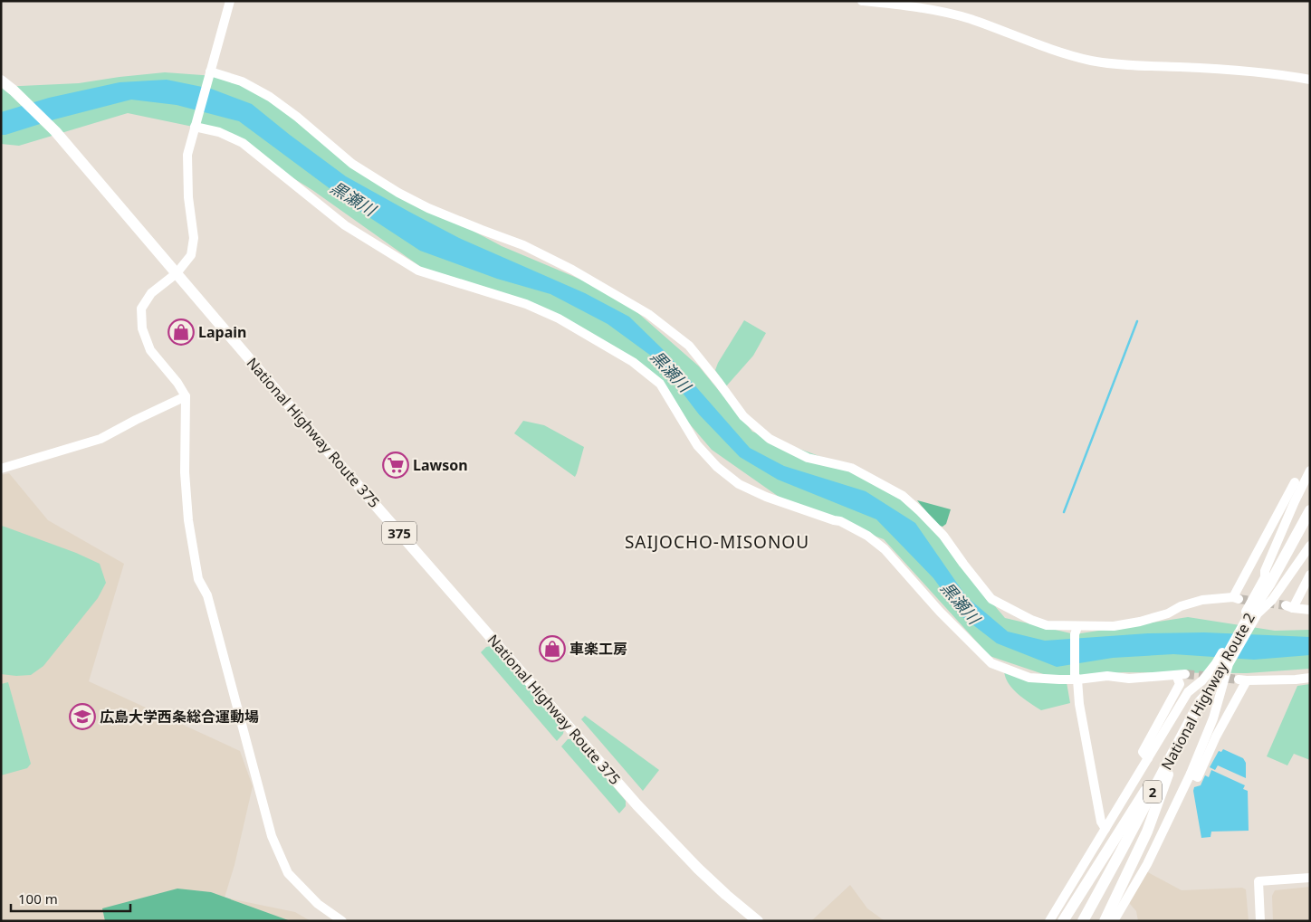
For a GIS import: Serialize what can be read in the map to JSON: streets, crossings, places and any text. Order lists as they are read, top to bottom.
{
  "streets": {
    "highway": [
      "National Highway Route 375",
      "375",
      "National Highway Route 2",
      "2"
    ]
  },
  "districts": ["SAIJOCHO-MISONOU"],
  "water": ["黒瀬川"],
  "places": {
    "shop": ["Lapain", "車楽工房"],
    "supermarket": ["Lawson"],
    "school or university": ["広島大学西条総合運動場"]
  },
  "scale_bar": "100 m"
}
